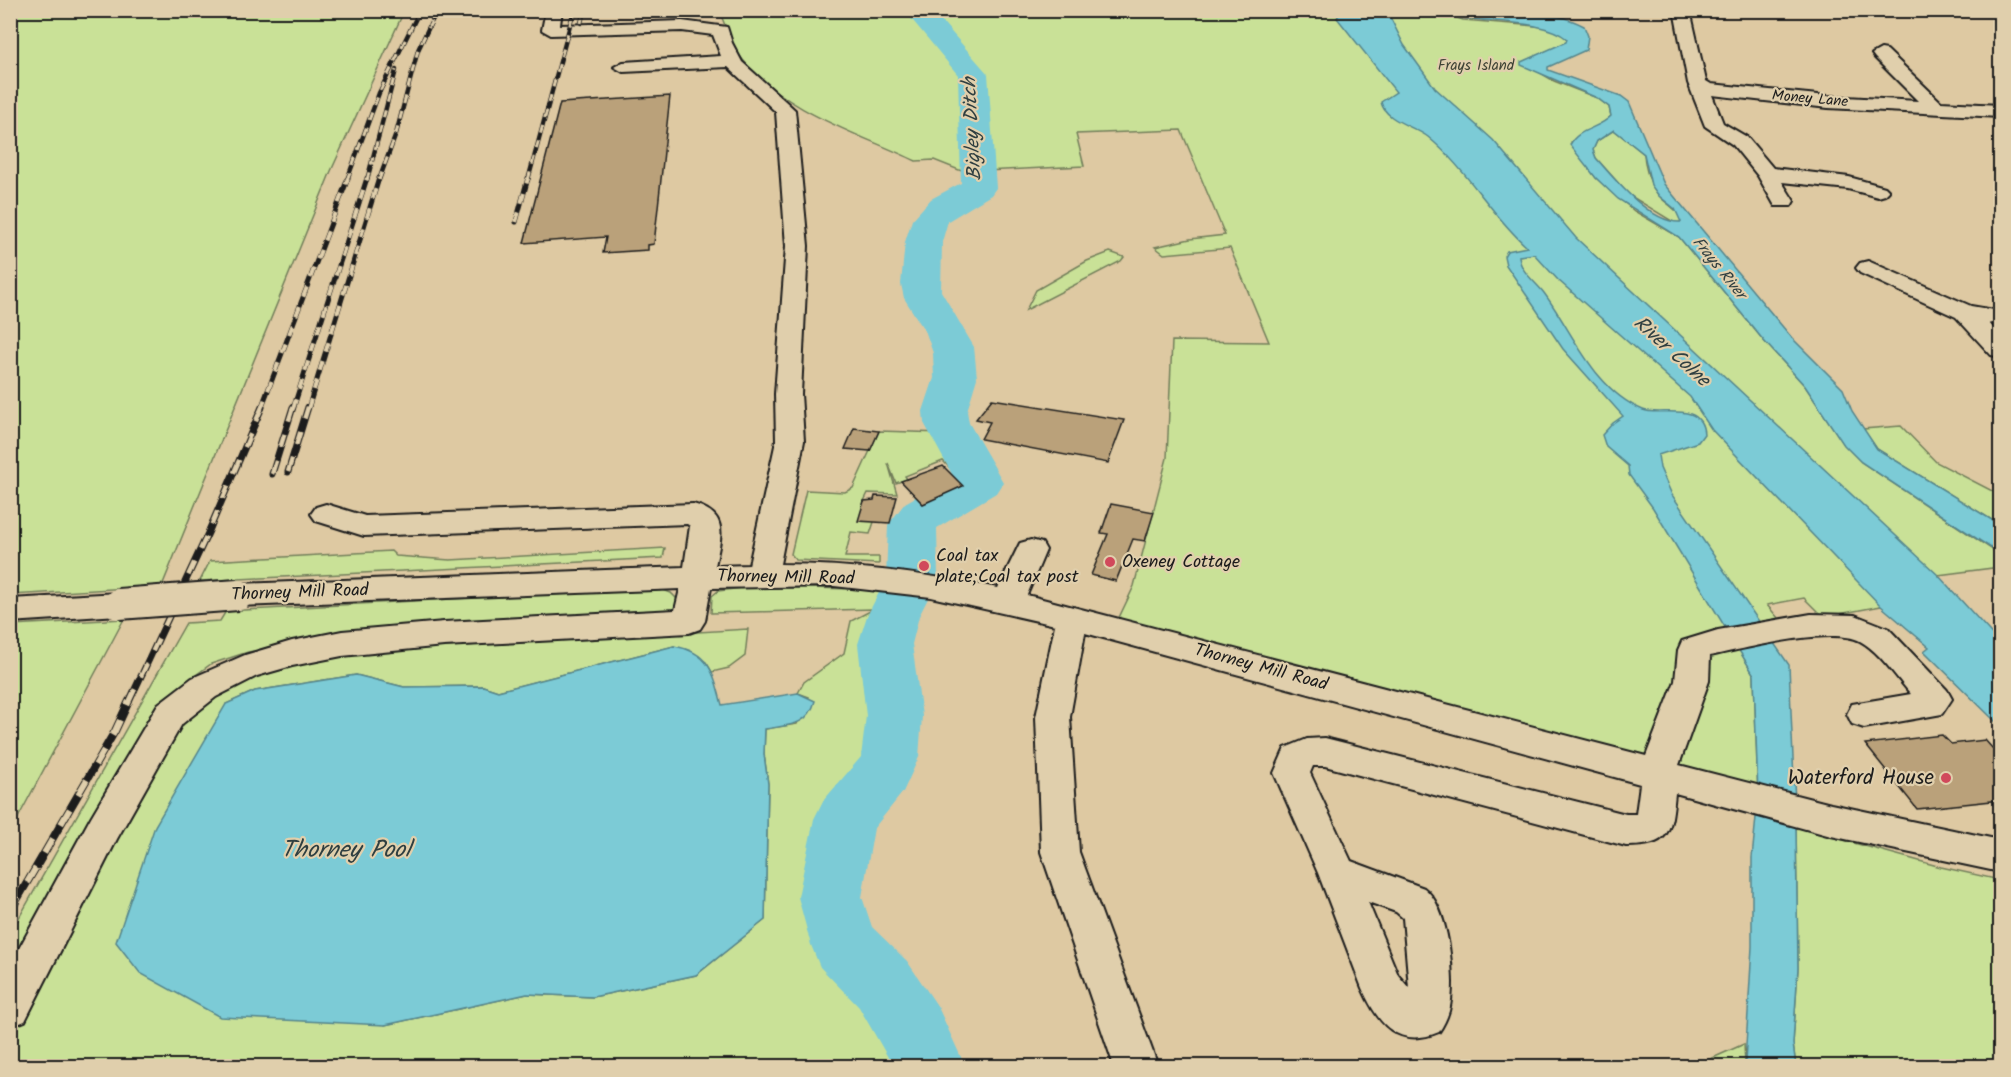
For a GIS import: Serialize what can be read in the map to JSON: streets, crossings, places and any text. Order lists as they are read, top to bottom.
{
  "streets": {
    "street": ["Money Lane", "Thorney Mill Road"]
  },
  "water": [
    "Bigley Ditch",
    "Frays River",
    "River Colne",
    "Thorney Pool"
  ],
  "parks": ["Frays Island"],
  "places": ["Oxeney Cottage", "Coal tax plate;Coal tax post", "Waterford House"]
}
